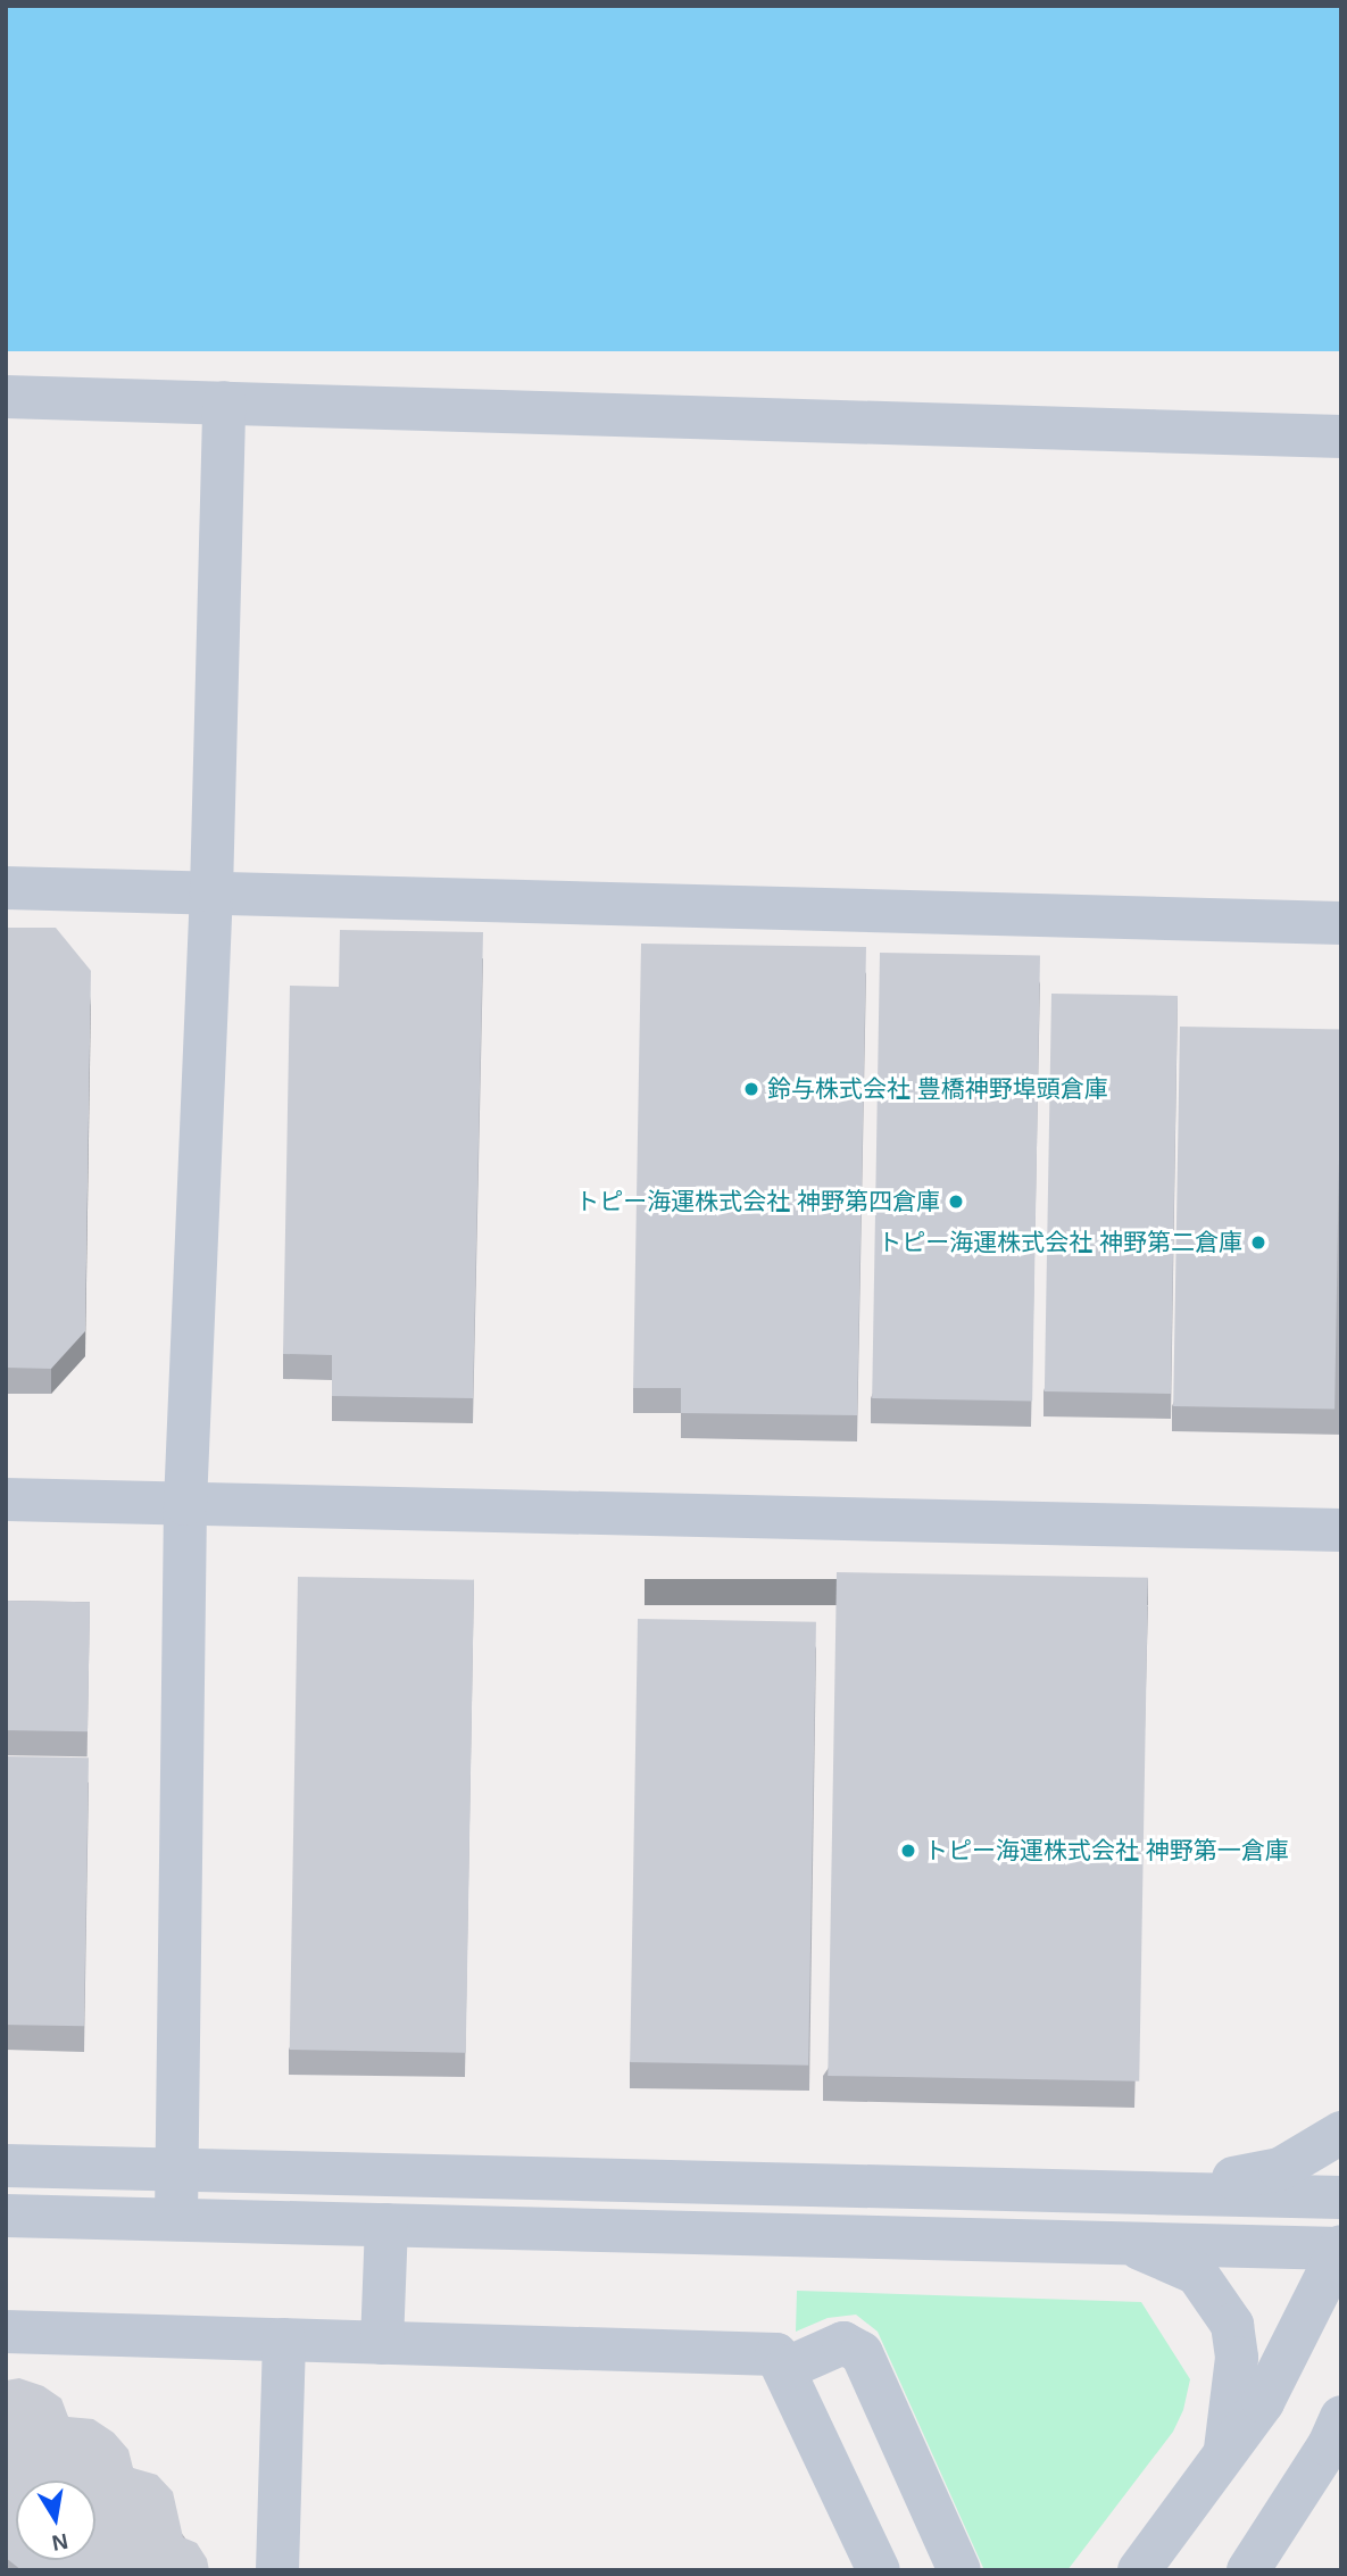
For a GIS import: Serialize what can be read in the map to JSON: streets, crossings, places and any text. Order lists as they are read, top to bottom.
{
  "places": [
    "鈴与株式会社 豊橋神野埠頭倉庫",
    "トピー海運株式会社 神野第四倉庫",
    "トピー海運株式会社 神野第二倉庫",
    "トピー海運株式会社 神野第一倉庫"
  ],
  "north": "bottom"
}
